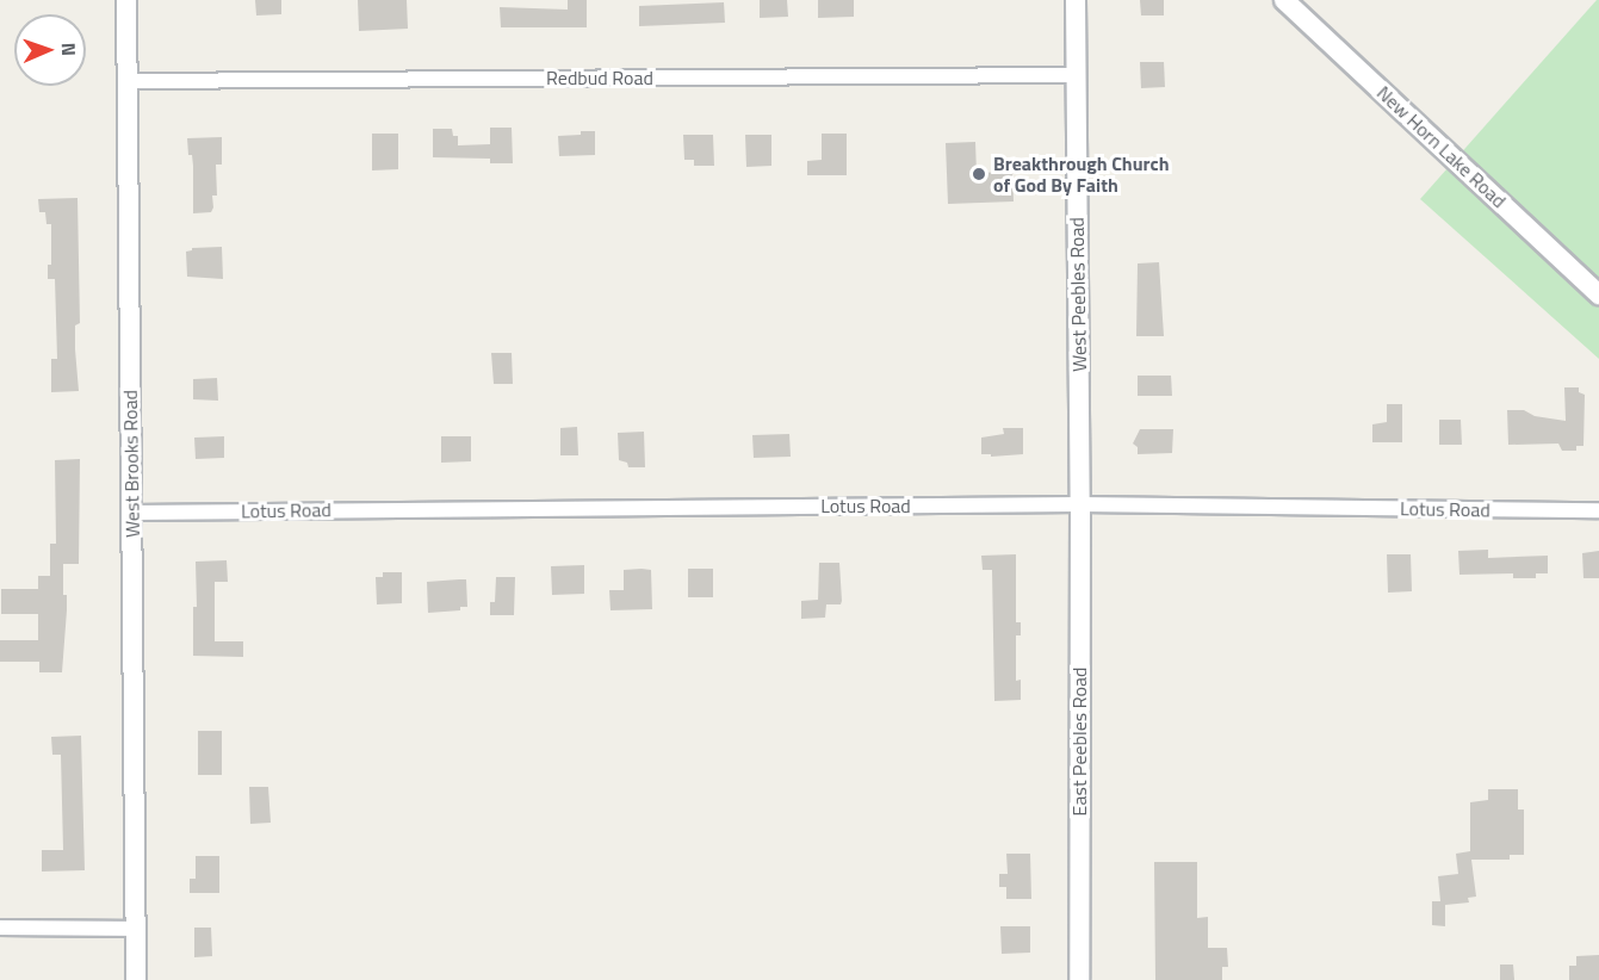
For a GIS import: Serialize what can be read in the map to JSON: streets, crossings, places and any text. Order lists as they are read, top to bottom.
{
  "streets": {
    "main road": [
      "New Horn Lake Road",
      "West Peebles Road",
      "West Brooks Road",
      "East Peebles Road"
    ],
    "street": ["Redbud Road", "Lotus Road"]
  },
  "crossings": [
    ["Redbud Road", "West Peebles Road"],
    ["Redbud Road", "West Brooks Road"],
    ["West Peebles Road", "Lotus Road"],
    ["West Peebles Road", "East Peebles Road"],
    ["West Brooks Road", "Lotus Road"],
    ["Lotus Road", "East Peebles Road"]
  ],
  "places": ["Breakthrough Church of God By Faith"],
  "north": "right"
}
